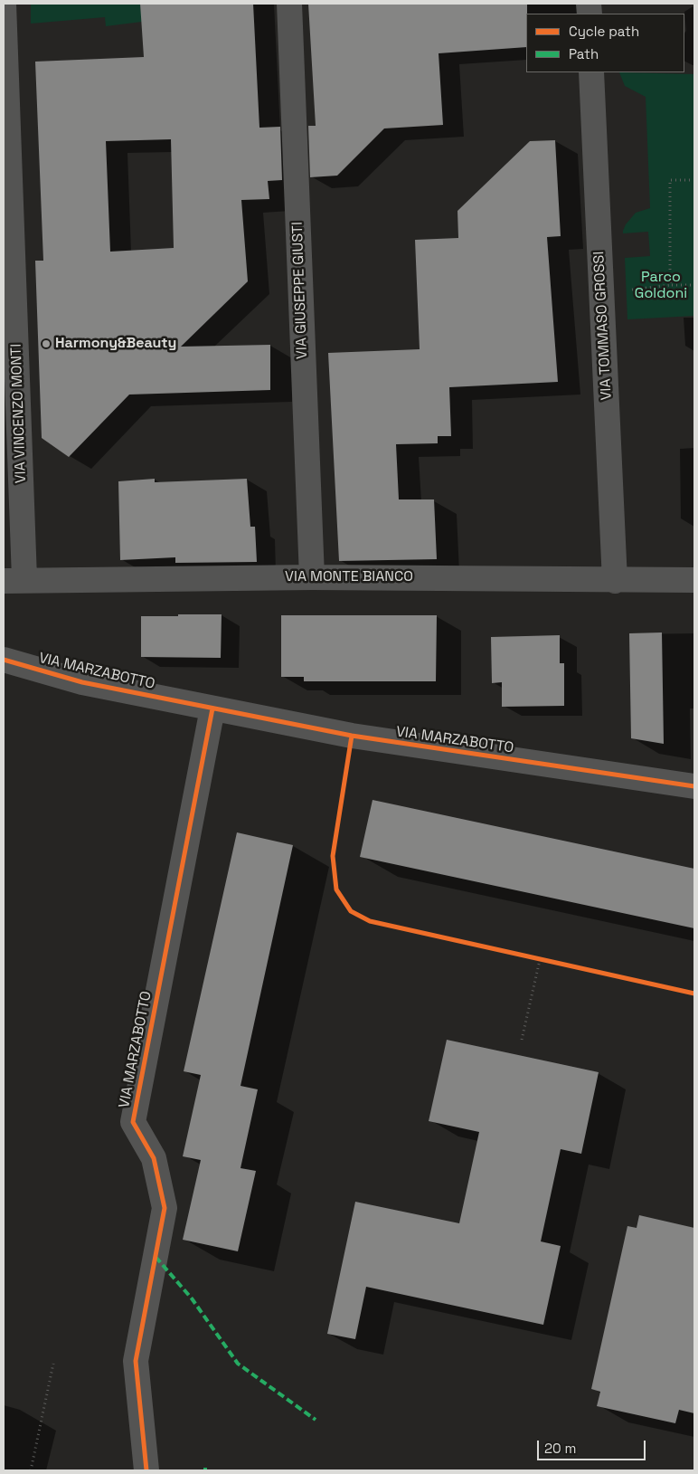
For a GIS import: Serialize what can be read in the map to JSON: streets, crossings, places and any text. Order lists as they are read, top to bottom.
{
  "streets": {
    "street": [
      "VIA GIUSEPPE GIUSTI",
      "VIA TOMMASO GROSSI",
      "VIA VINCENZO MONTI",
      "VIA MONTE BIANCO",
      "VIA MARZABOTTO"
    ]
  },
  "crossings": [
    ["VIA GIUSEPPE GIUSTI", "VIA MONTE BIANCO"],
    ["VIA TOMMASO GROSSI", "VIA MONTE BIANCO"],
    ["VIA VINCENZO MONTI", "VIA MONTE BIANCO"]
  ],
  "parks": ["Parco Goldoni"],
  "places": ["Harmony&Beauty"],
  "legend": ["Cycle path", "Path"],
  "scale_bar": "20 m"
}
